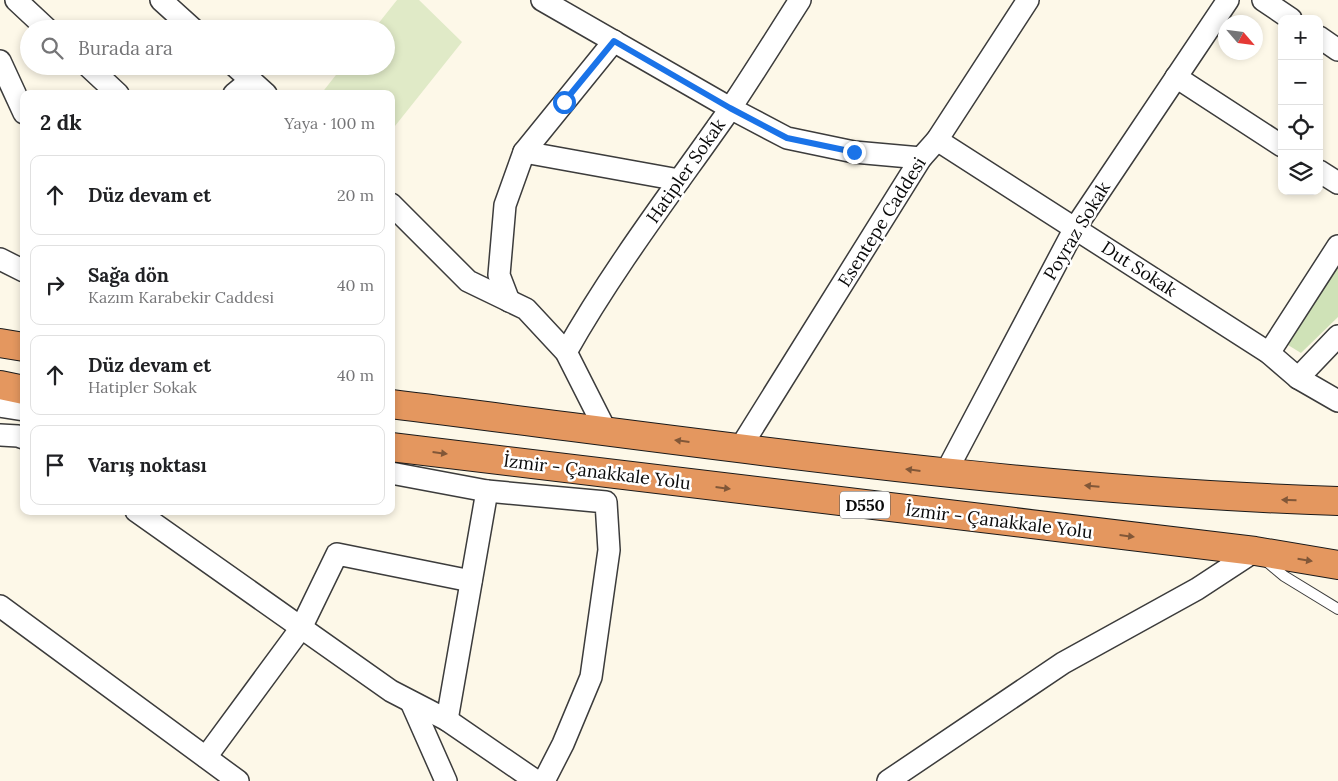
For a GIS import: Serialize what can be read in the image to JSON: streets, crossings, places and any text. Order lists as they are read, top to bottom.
{
  "streets": {
    "highway": ["İzmir - Çanakkale Yolu", "D550"],
    "street": [
      "Hatipler Sokak",
      "Esentepe Caddesi",
      "Poyraz Sokak",
      "Dut Sokak"
    ]
  },
  "crossings": [
    ["Hatipler Sokak", "Esentepe Caddesi"],
    ["Esentepe Caddesi", "Dut Sokak"],
    ["Esentepe Caddesi", "D550"],
    ["Poyraz Sokak", "Dut Sokak"],
    ["Poyraz Sokak", "D550"]
  ],
  "north": "bottom right",
  "page": {
    "map_buttons": ["+", "−"],
    "search": "Burada ara",
    "heading": ["2 dk", "Yaya · 100 m"],
    "list": [
      ["Düz devam et", "20 m"],
      ["Sağa dön", "Kazım Karabekir Caddesi", "40 m"],
      ["Düz devam et", "Hatipler Sokak", "40 m"],
      "Varış noktası"
    ]
  }
}
